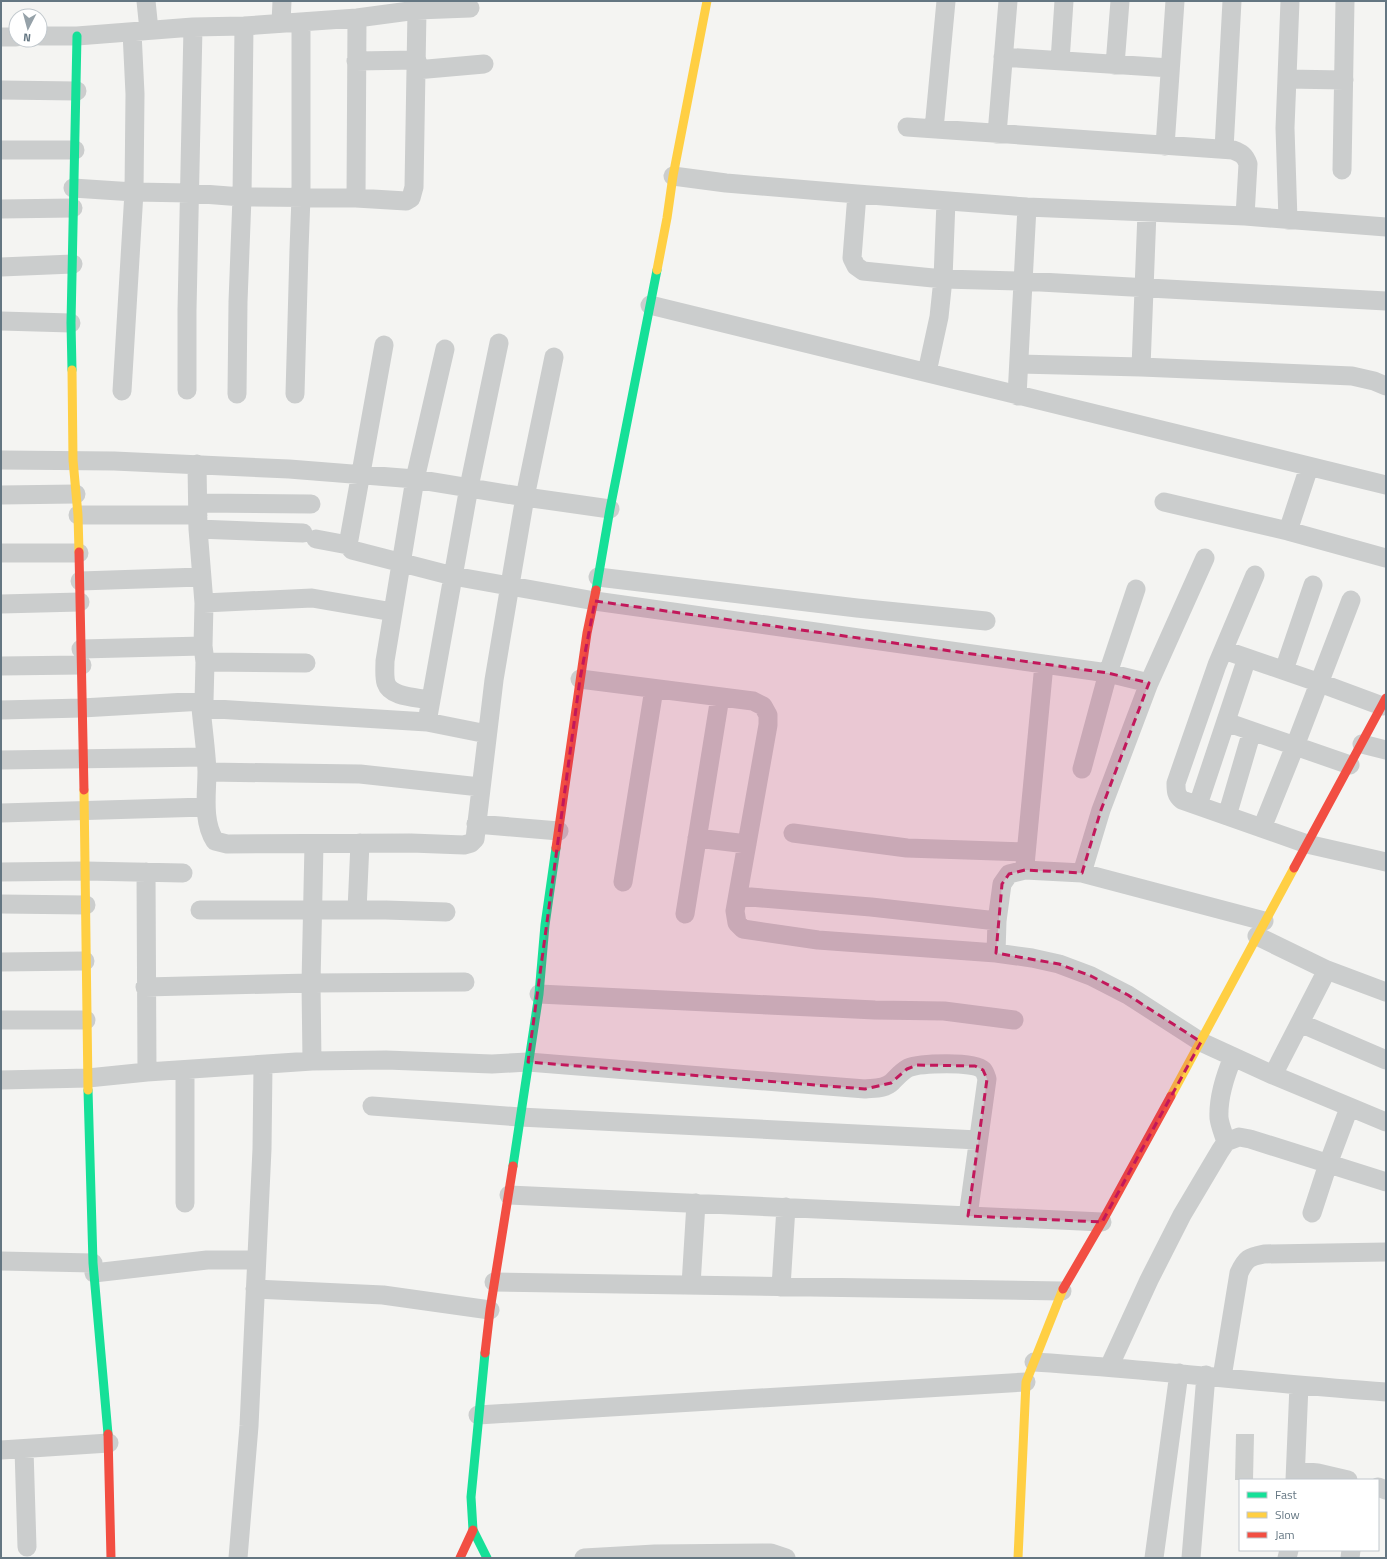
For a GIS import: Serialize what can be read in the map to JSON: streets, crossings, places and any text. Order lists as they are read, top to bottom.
{
  "legend": ["Fast", "Slow", "Jam"],
  "north": "bottom"
}
